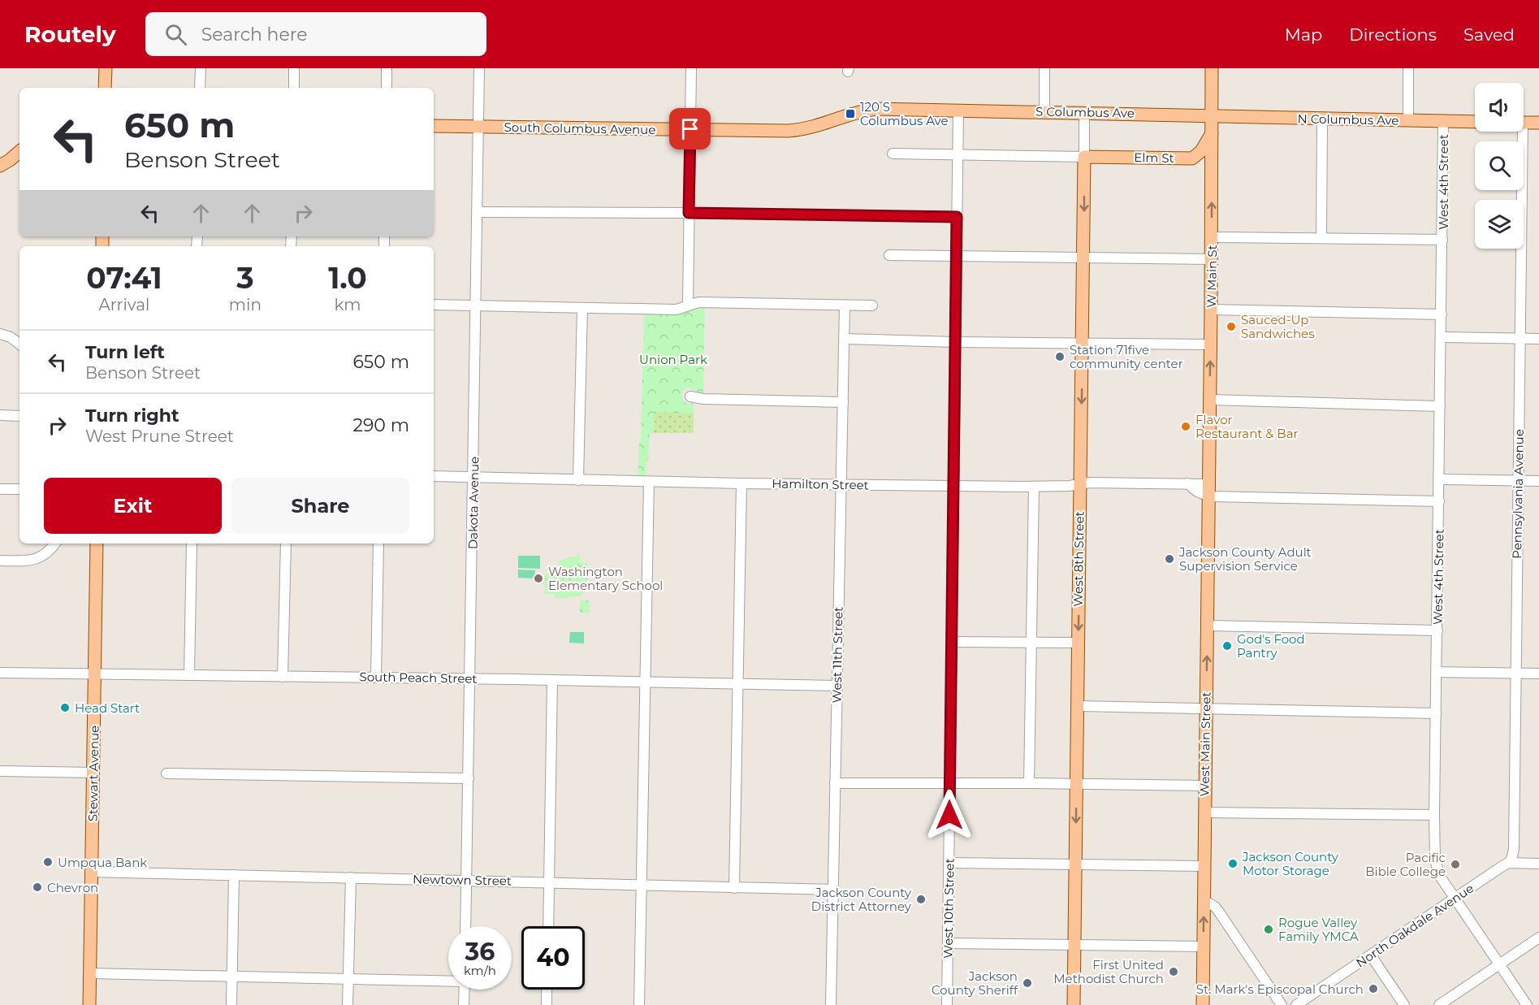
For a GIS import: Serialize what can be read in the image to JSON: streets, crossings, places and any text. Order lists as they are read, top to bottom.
{
  "streets": {
    "main road": [
      "S Columbus Ave",
      "N Columbus Ave",
      "South Columbus Avenue",
      "Elm St",
      "W Main St",
      "West 8th Street",
      "West Main Street",
      "Stewart Avenue"
    ],
    "street": [
      "West 4th Street",
      "Hamilton Street",
      "Pennsylvania Avenue",
      "Dakota Avenue",
      "West 11th Street",
      "South Peach Street",
      "Newtown Street",
      "West 10th Street",
      "North Oakdale Avenue"
    ]
  },
  "crossings": [
    ["S Columbus Ave", "N Columbus Ave"],
    ["S Columbus Ave", "South Columbus Avenue"],
    ["S Columbus Ave", "W Main St"],
    ["S Columbus Ave", "West 8th Street"],
    ["S Columbus Ave", "West 10th Street"],
    ["N Columbus Ave", "West 4th Street"],
    ["N Columbus Ave", "W Main St"],
    ["South Columbus Avenue", "Dakota Avenue"],
    ["South Columbus Avenue", "West 10th Street"],
    ["Elm St", "West 8th Street"],
    ["West 4th Street", "North Oakdale Avenue"],
    ["W Main St", "Hamilton Street"],
    ["W Main St", "West Main Street"],
    ["Hamilton Street", "Dakota Avenue"],
    ["Hamilton Street", "West 8th Street"],
    ["Hamilton Street", "West 11th Street"],
    ["Hamilton Street", "West Main Street"],
    ["Hamilton Street", "West 10th Street"],
    ["Pennsylvania Avenue", "North Oakdale Avenue"],
    ["Dakota Avenue", "South Peach Street"],
    ["Dakota Avenue", "Newtown Street"],
    ["West 11th Street", "South Peach Street"],
    ["West 11th Street", "Newtown Street"],
    ["South Peach Street", "Stewart Avenue"],
    ["Stewart Avenue", "Newtown Street"]
  ],
  "parks": ["Union Park"],
  "places": {
    "transit": ["120 S Columbus Ave"],
    "other": [
      "Sauced-Up Sandwiches",
      "Station 71five community center",
      "Flavor Restaurant & Bar",
      "Jackson County Adult Supervision Service",
      "Washington Elementary School",
      "God's Food Pantry",
      "Head Start",
      "Umpqua Bank",
      "Jackson County Motor Storage",
      "Pacific Bible College",
      "Chevron",
      "Jackson County District Attorney",
      "Rogue Valley Family YMCA",
      "First United Methodist Church",
      "Jackson County Sheriff",
      "St. Mark's Episcopal Church"
    ]
  },
  "page": {
    "header": "Routely",
    "search": "Search here",
    "nav": ["Map", "Directions", "Saved"],
    "turn": ["650 m", "Benson Street"],
    "eta": [
      "07:41",
      "Arrival",
      "3",
      "min",
      "1.0",
      "km"
    ],
    "list": [
      {
        "name": "Turn left",
        "note": "Benson Street",
        "value": "650 m"
      },
      {
        "name": "Turn right",
        "note": "West Prune Street",
        "value": "290 m"
      }
    ],
    "buttons": ["Exit", "Share"],
    "speed": "36 km/h",
    "limit": "40"
  }
}
